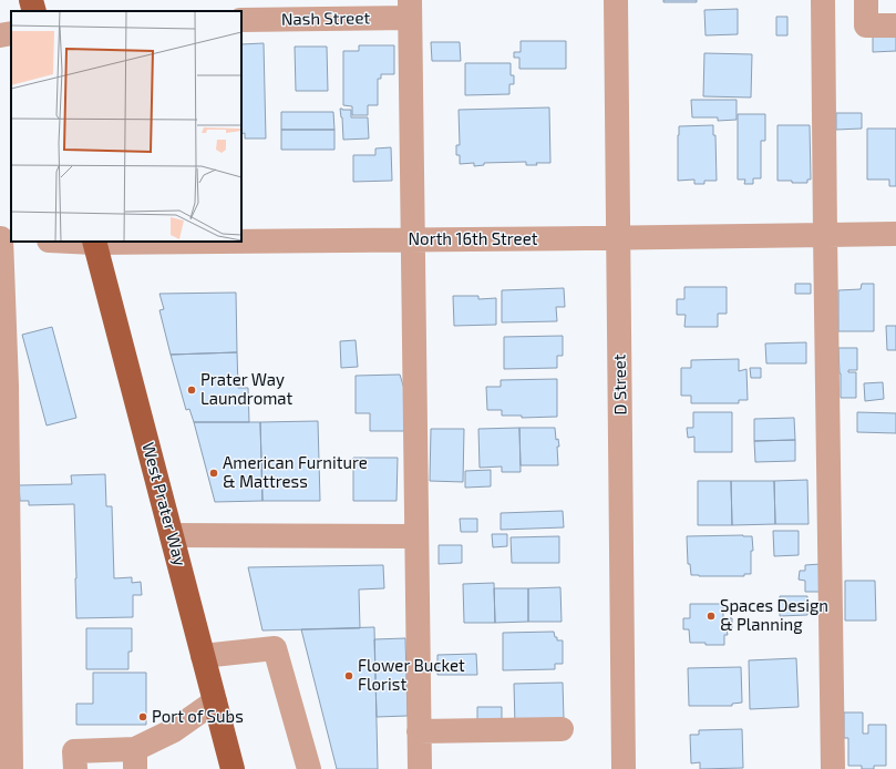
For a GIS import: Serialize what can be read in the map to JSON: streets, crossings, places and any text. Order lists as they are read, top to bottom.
{
  "streets": {
    "main road": ["West Prater Way"],
    "street": ["Nash Street", "North 16th Street", "D Street"]
  },
  "crossings": [
    ["North 16th Street", "D Street"]
  ],
  "places": [
    "Prater Way Laundromat",
    "American Furniture & Mattress",
    "Spaces Design & Planning",
    "Flower Bucket Florist",
    "Port of Subs"
  ]
}
